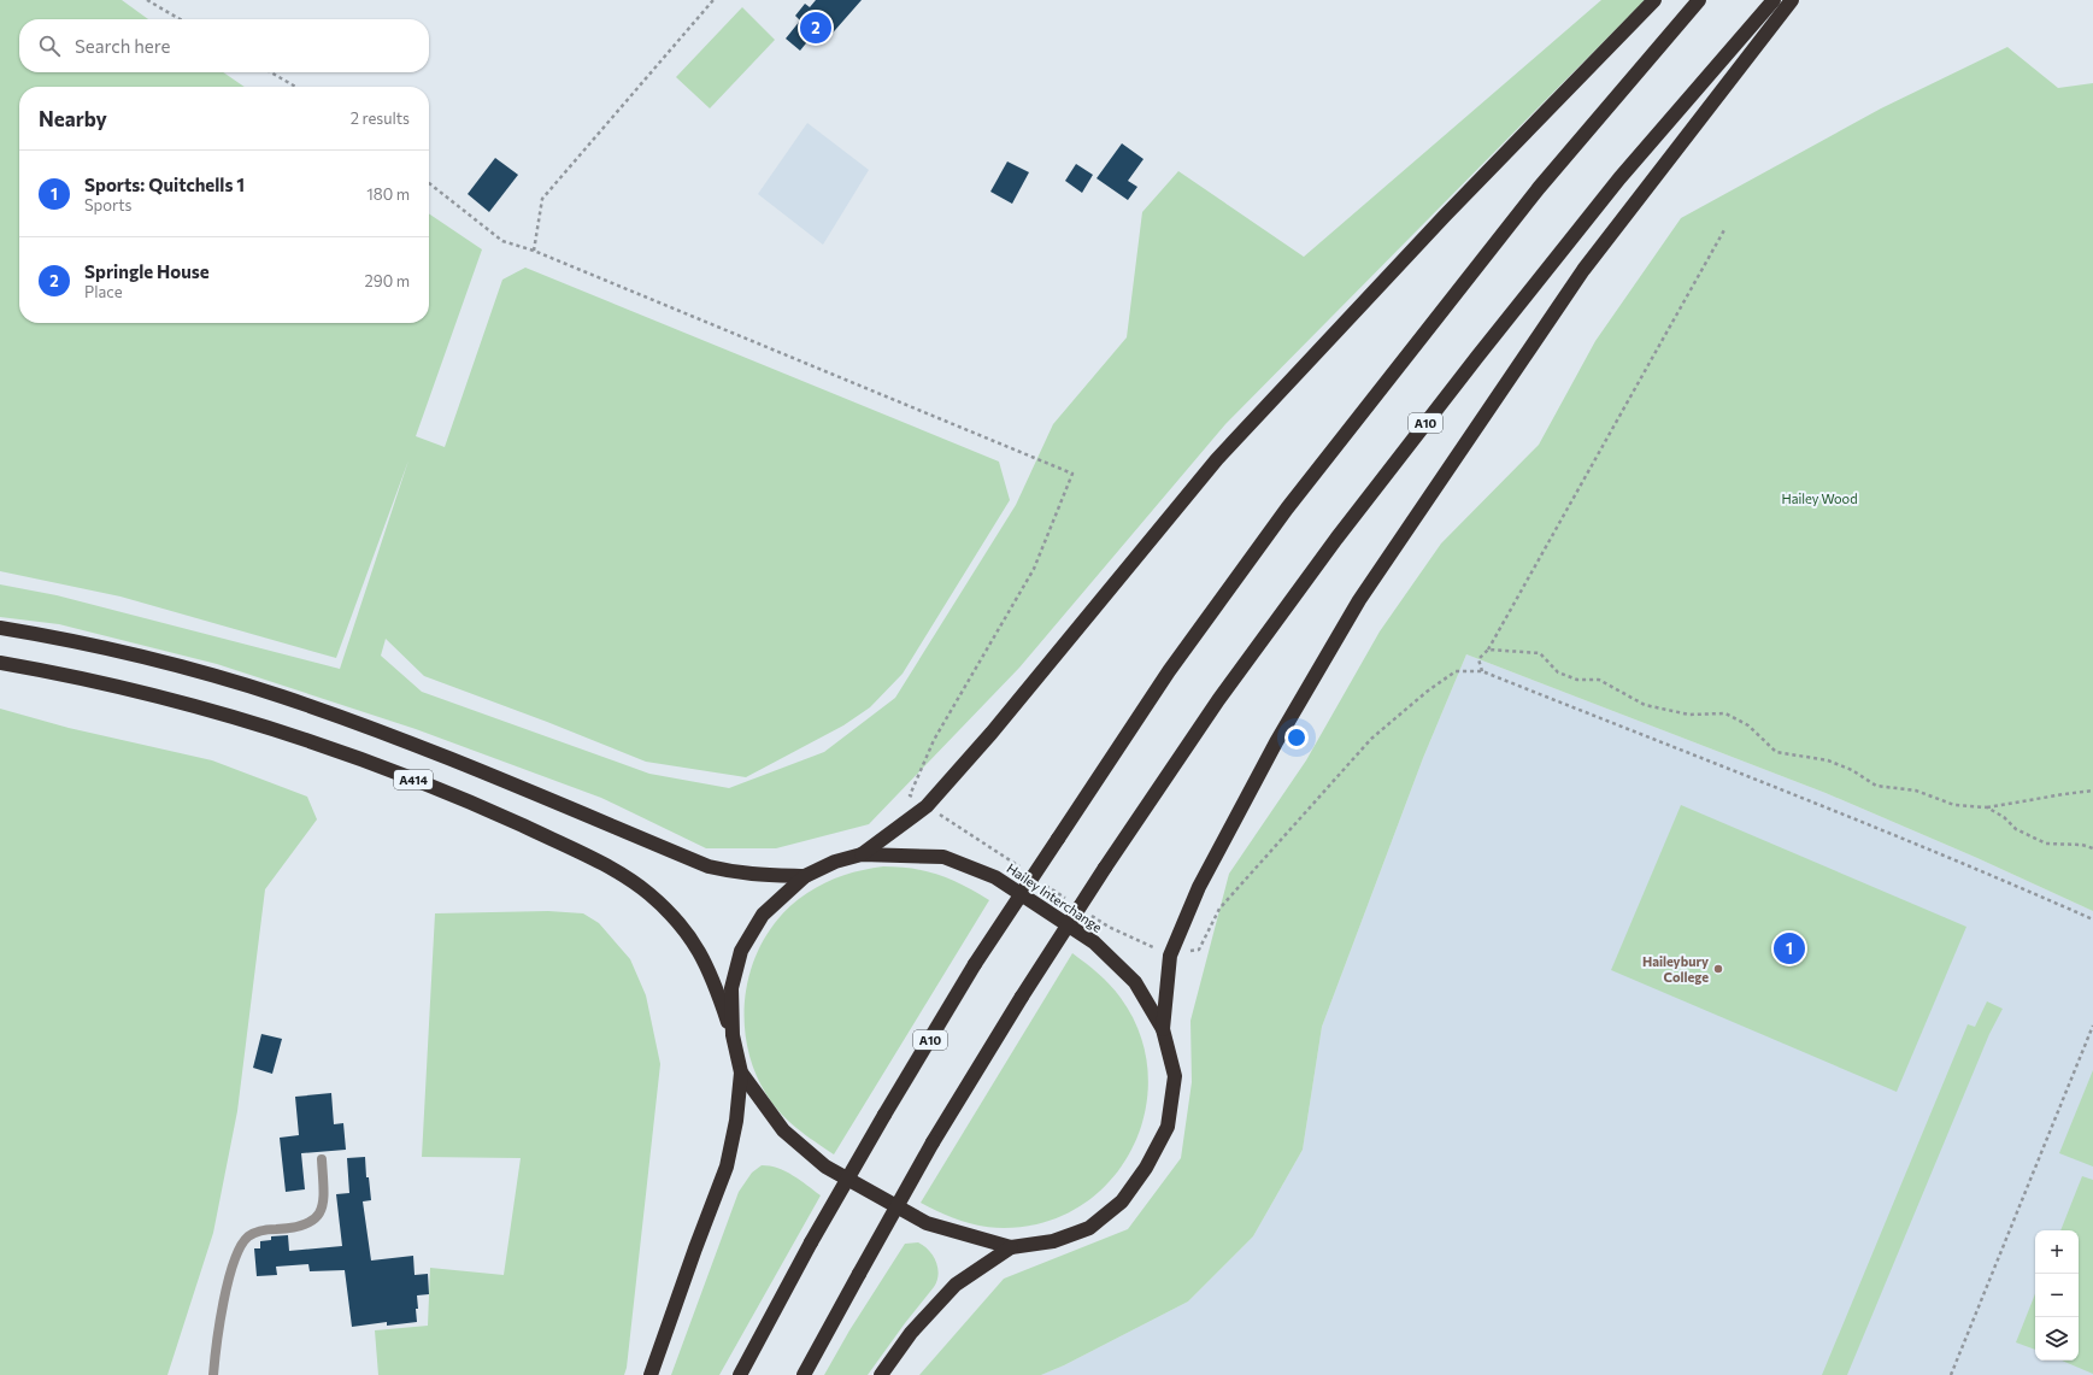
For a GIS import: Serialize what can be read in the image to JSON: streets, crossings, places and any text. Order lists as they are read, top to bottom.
{
  "streets": {
    "highway": ["A10", "A414", "Hailey Interchange"]
  },
  "crossings": [
    ["A414", "Hailey Interchange"]
  ],
  "parks": ["Hailey Wood"],
  "places": ["Haileybury College"],
  "page": {
    "pins": ["2", "1"],
    "search": "Search here",
    "heading": ["Nearby", "2 results"],
    "list": [
      {
        "mark": "1",
        "name": "Sports: Quitchells 1",
        "note": "Sports",
        "value": "180 m"
      },
      {
        "mark": "2",
        "name": "Springle House",
        "note": "Place",
        "value": "290 m"
      }
    ],
    "map_buttons": ["+", "−"]
  }
}
